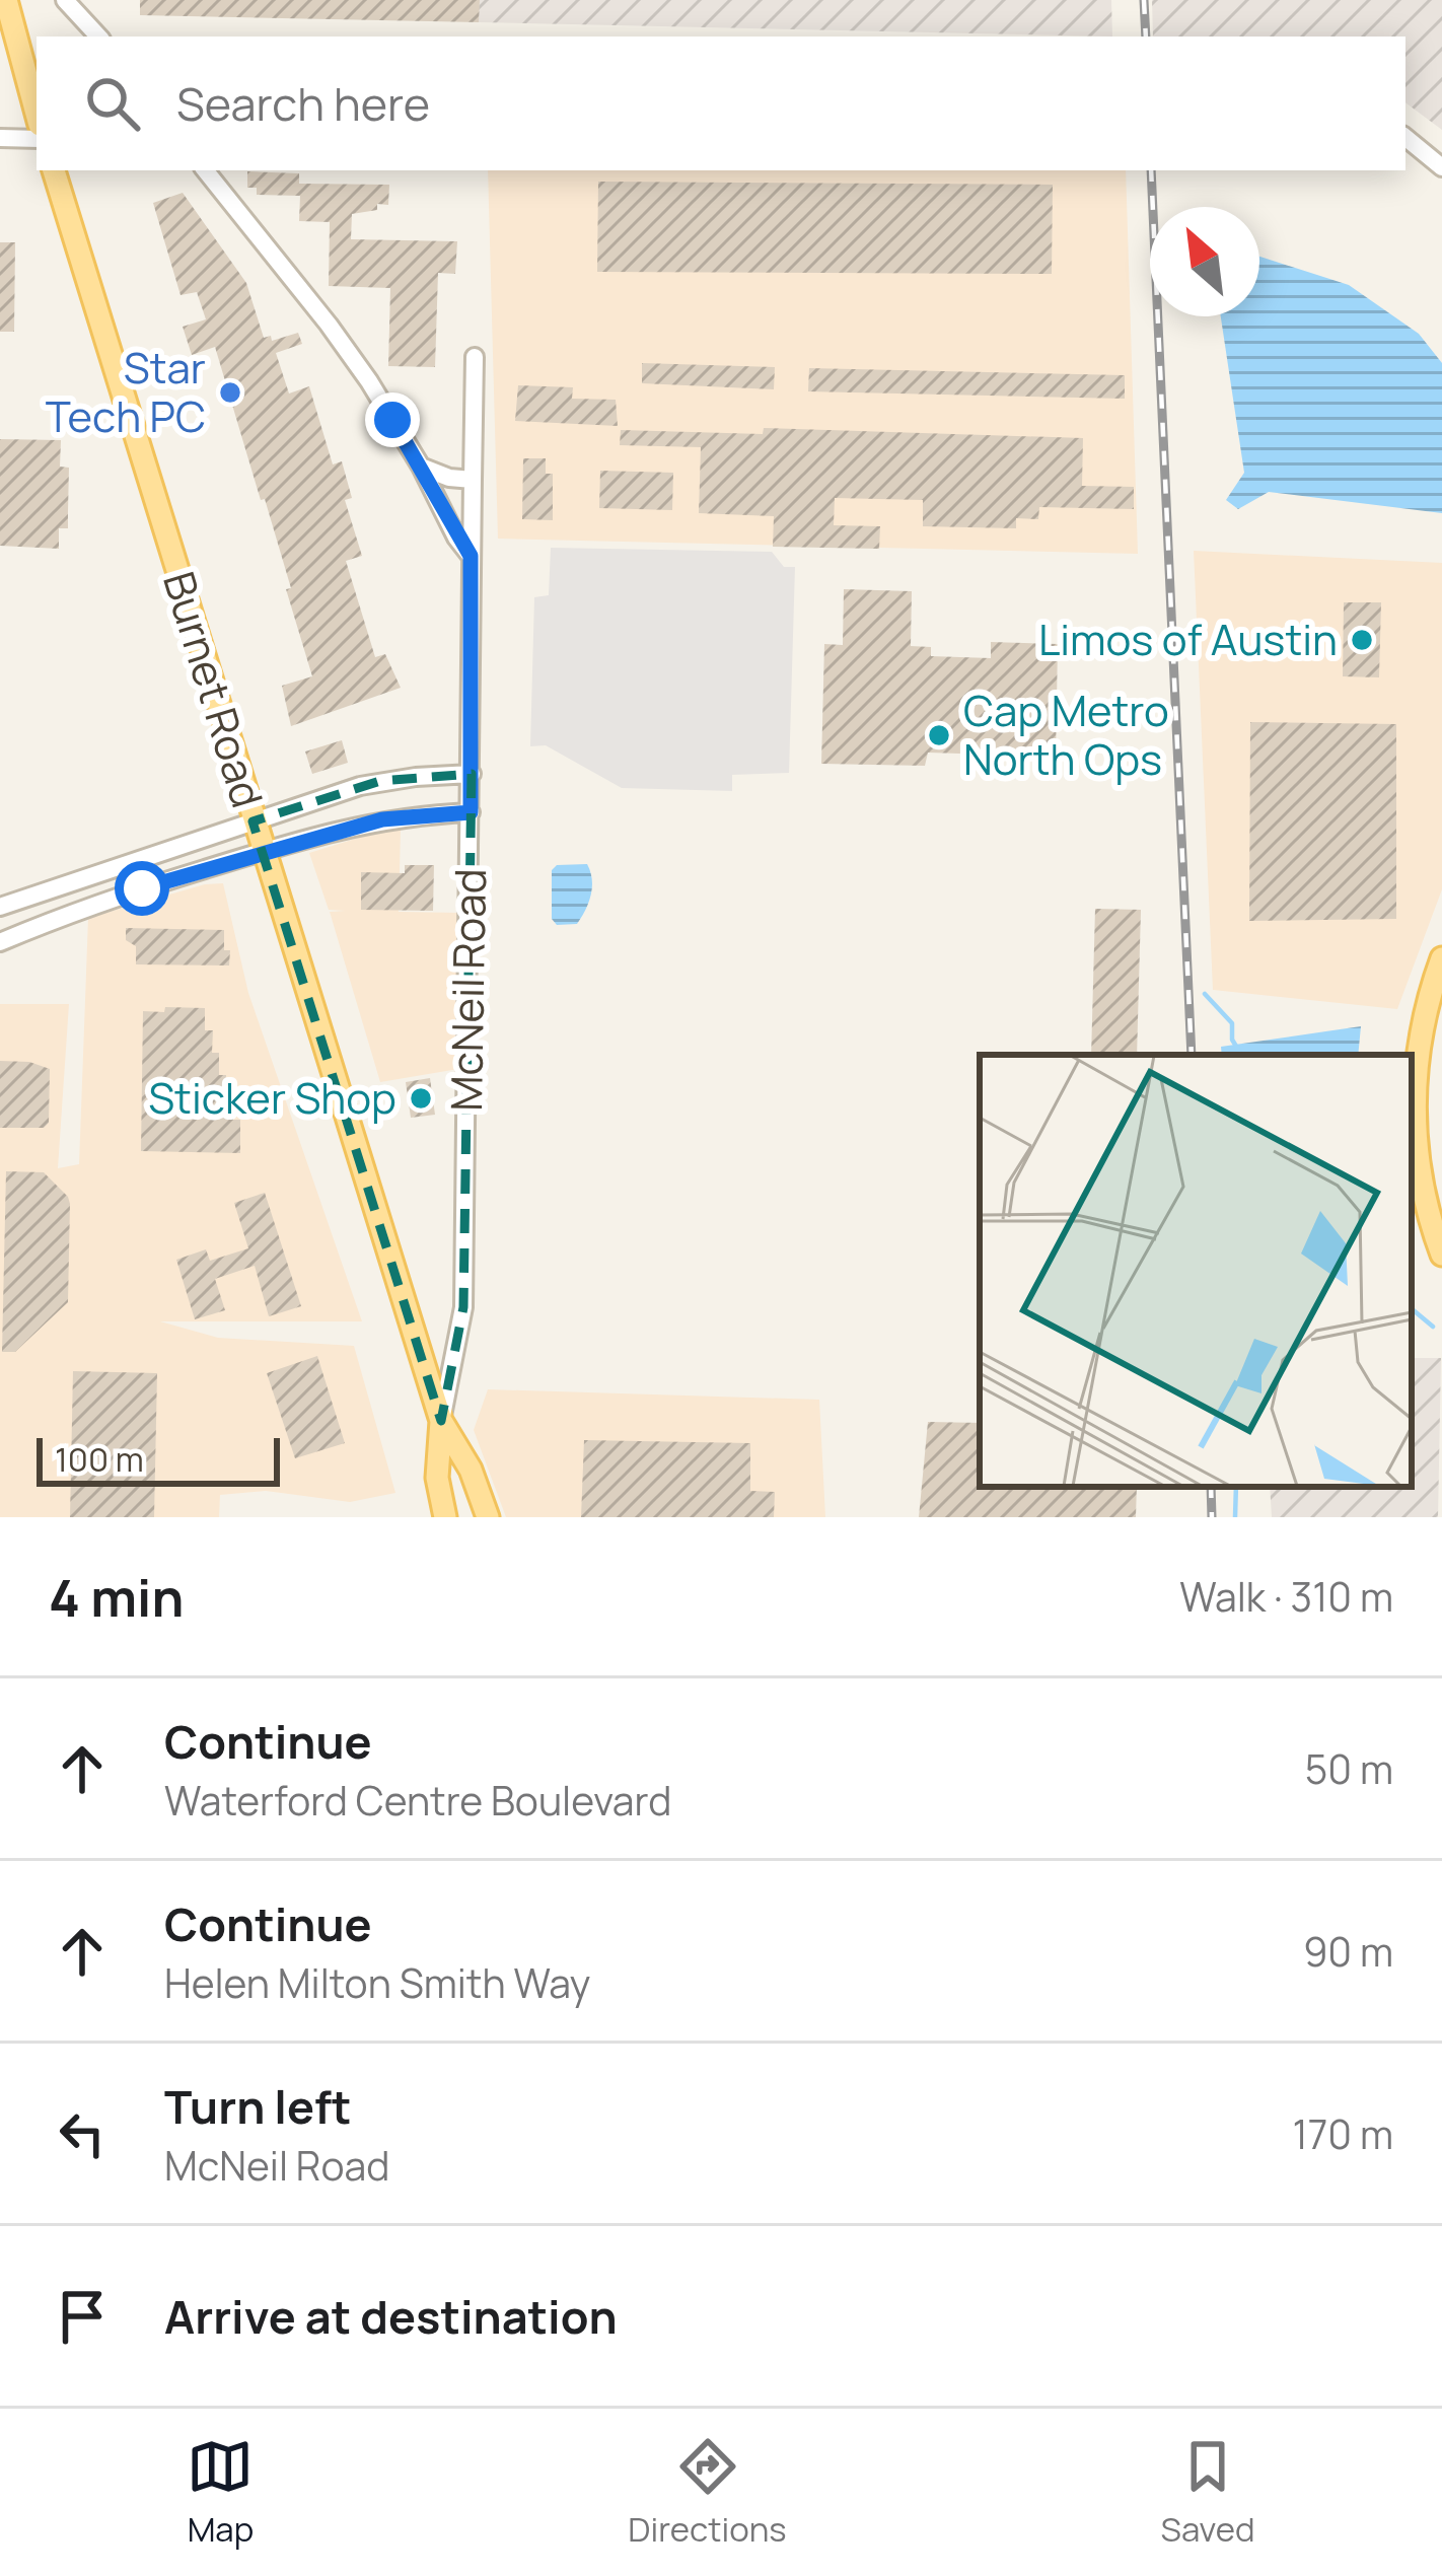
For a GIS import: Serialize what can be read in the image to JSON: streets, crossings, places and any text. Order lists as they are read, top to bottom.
{
  "streets": {
    "main road": ["Burnet Road"],
    "street": ["McNeil Road"]
  },
  "crossings": [
    ["Burnet Road", "McNeil Road"]
  ],
  "places": [
    "Star Tech PC",
    "Limos of Austin",
    "Cap Metro North Ops",
    "Sticker Shop"
  ],
  "scale_bar": "100 m",
  "north": "top left",
  "page": {
    "search": "Search here",
    "scale": "100 m",
    "heading": ["4 min", "Walk · 310 m"],
    "list": [
      ["Continue", "Waterford Centre Boulevard", "50 m"],
      ["Continue", "Helen Milton Smith Way", "90 m"],
      ["Turn left", "McNeil Road", "170 m"],
      "Arrive at destination"
    ],
    "nav": ["Map", "Directions", "Saved"]
  }
}
